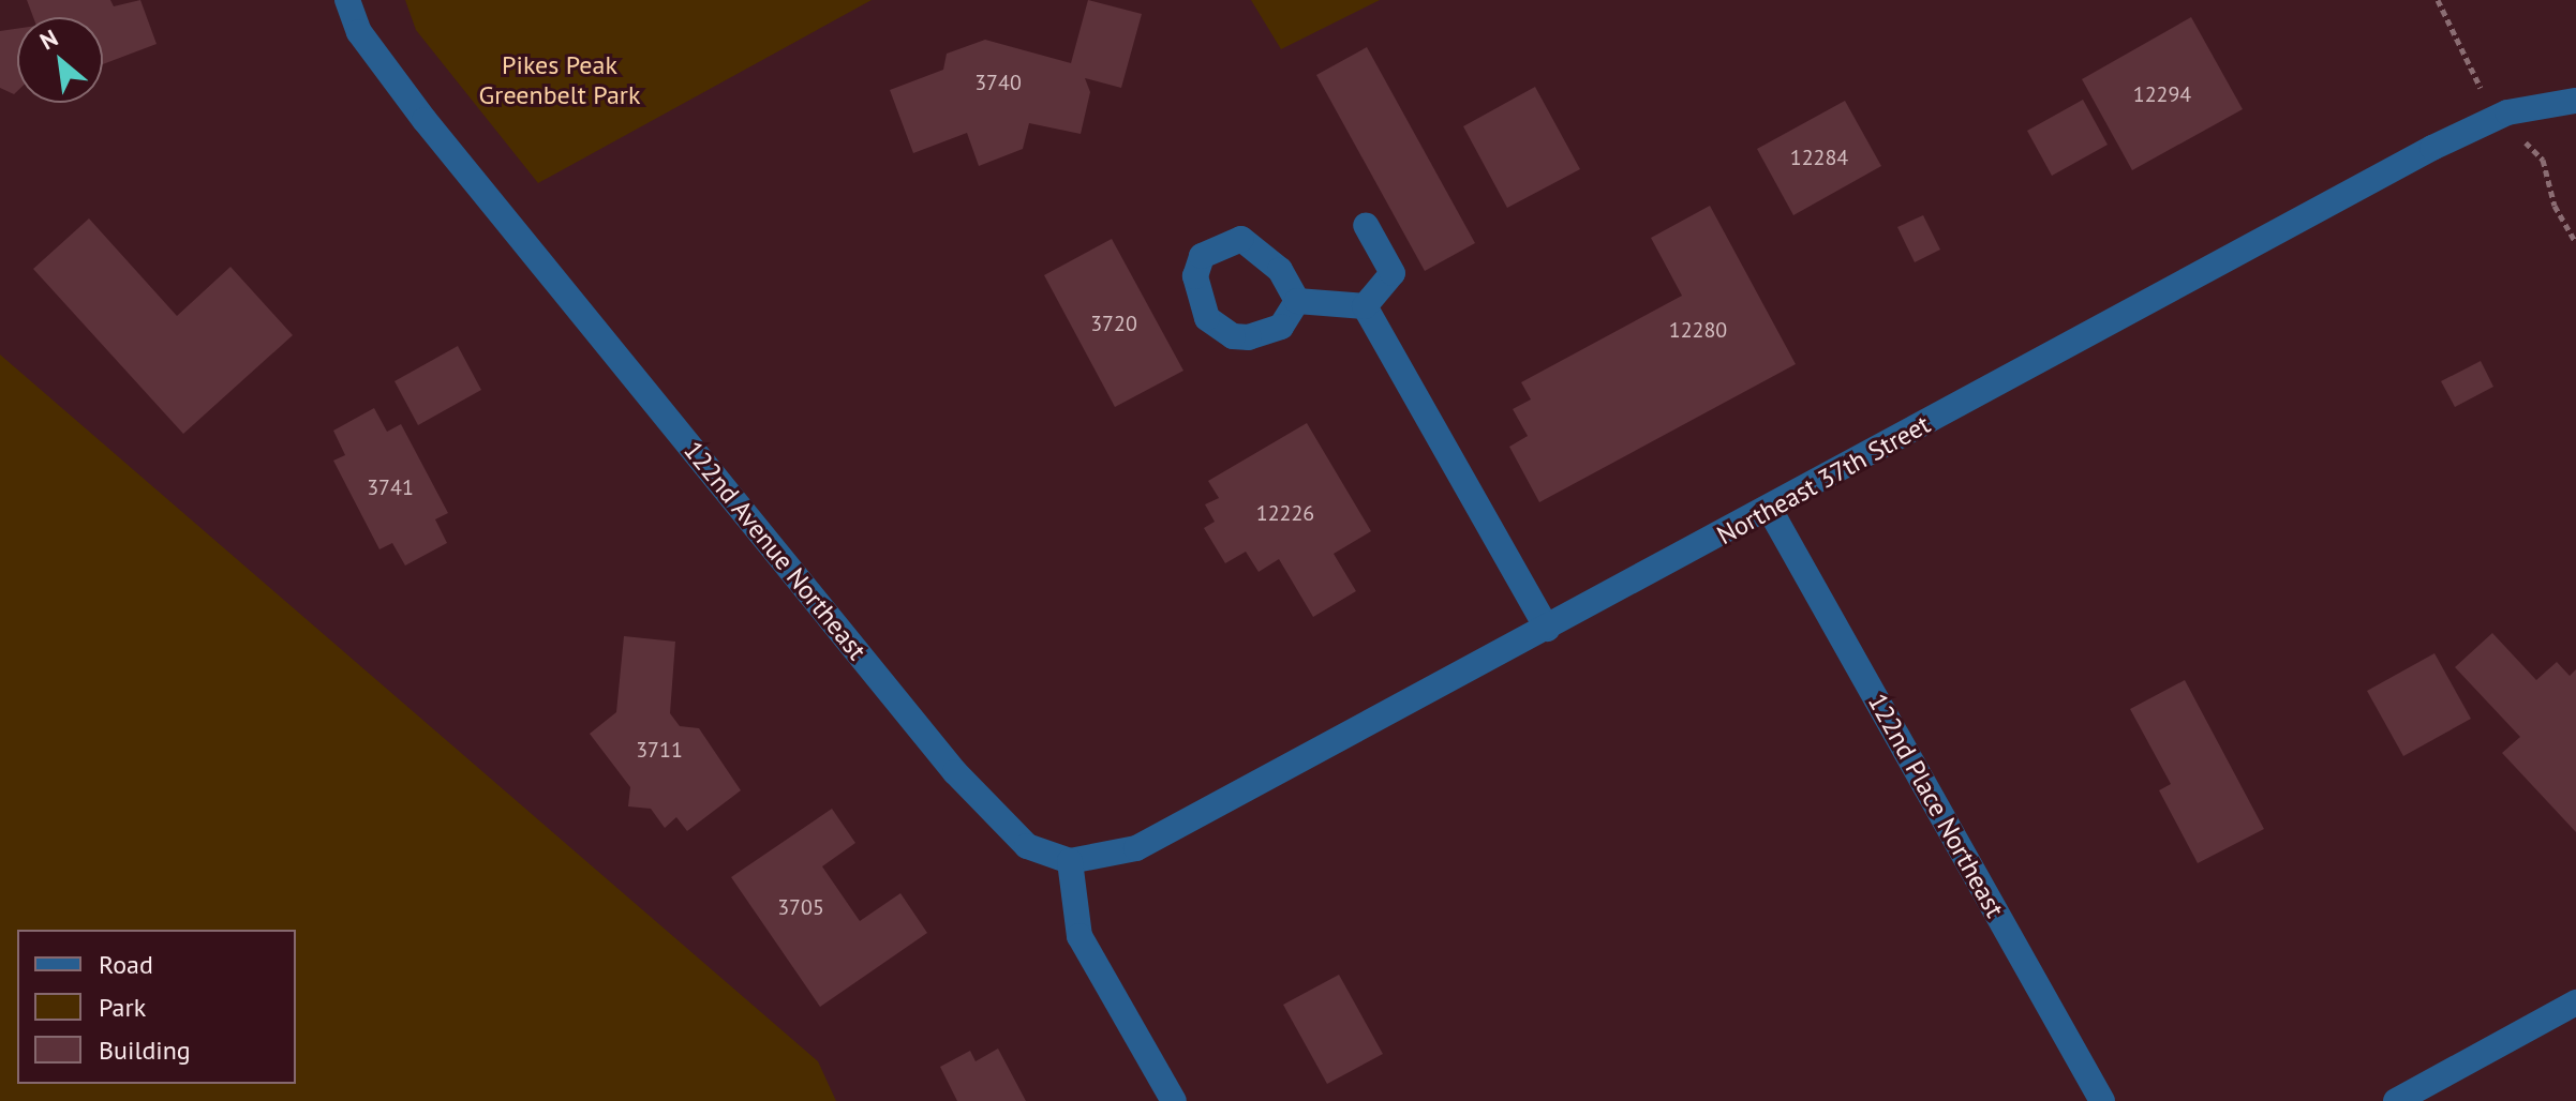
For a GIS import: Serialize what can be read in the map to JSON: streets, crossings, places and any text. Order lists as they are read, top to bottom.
{
  "streets": {
    "street": ["Northeast 37th Street", "122nd Avenue Northeast", "122nd Place Northeast"]
  },
  "crossings": [
    ["Northeast 37th Street", "122nd Avenue Northeast"],
    ["Northeast 37th Street", "122nd Place Northeast"]
  ],
  "parks": ["Pikes Peak Greenbelt Park"],
  "house_numbers": [
    "3740",
    "12294",
    "12284",
    "3720",
    "12280",
    "3741",
    "12226",
    "3711",
    "3705"
  ],
  "legend": ["Road", "Park", "Building"],
  "north": "top left"
}
